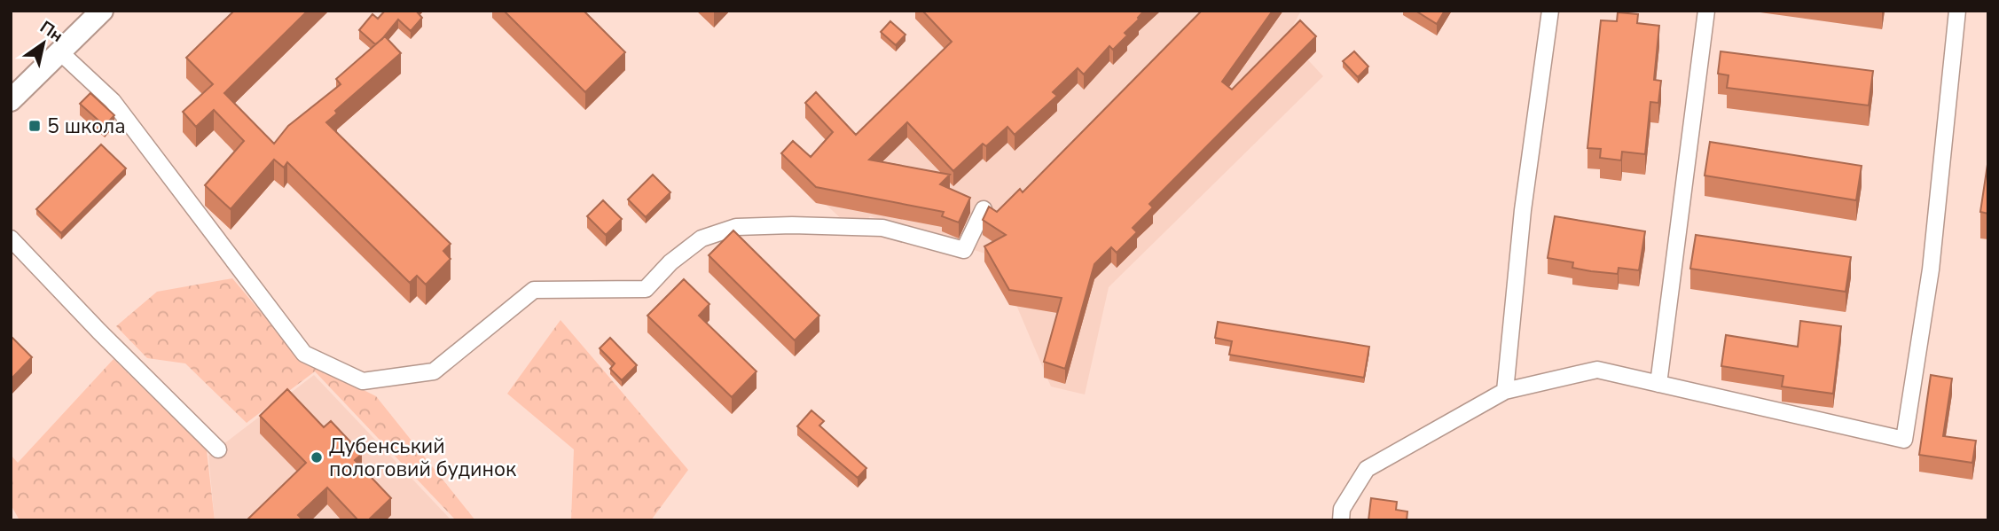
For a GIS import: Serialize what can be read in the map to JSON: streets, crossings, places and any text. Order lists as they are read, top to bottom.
{
  "places": {
    "transit": ["5 школа"],
    "other": ["Дубенський пологовий будинок"]
  },
  "north": "top right"
}
